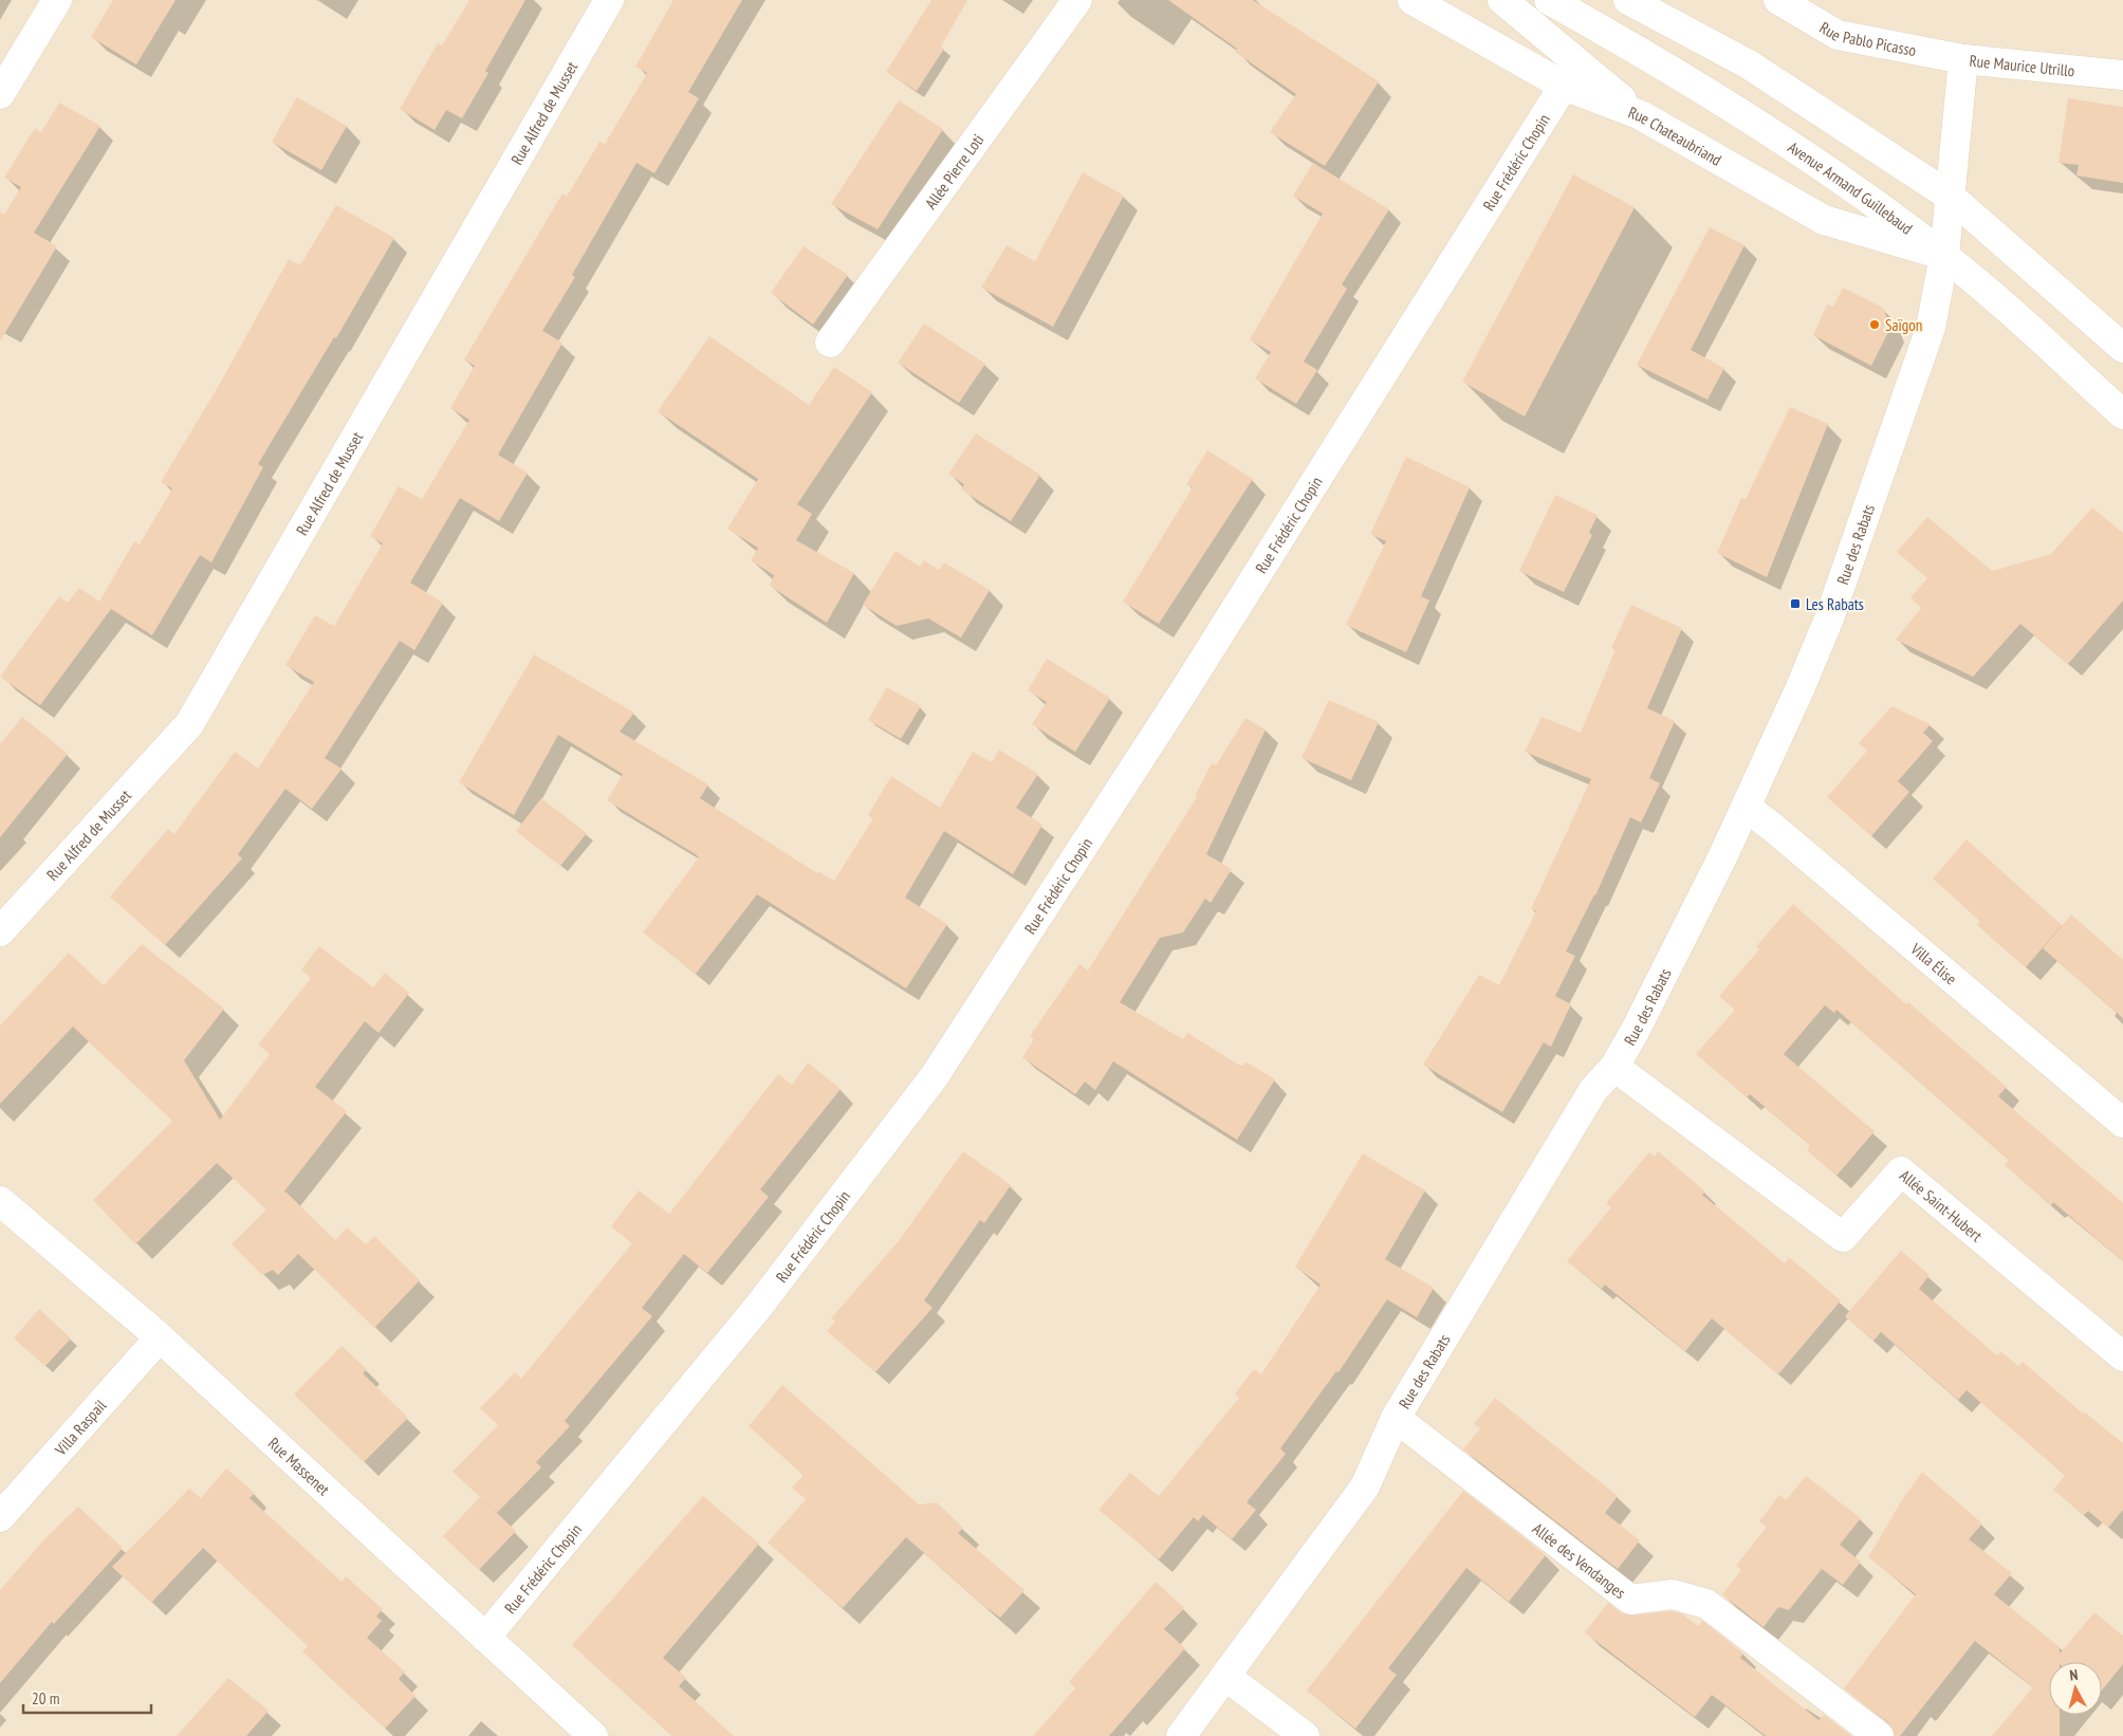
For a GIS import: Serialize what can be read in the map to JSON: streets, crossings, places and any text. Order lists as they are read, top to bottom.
{
  "streets": {
    "street": [
      "Rue Pablo Picasso",
      "Rue Maurice Utrillo",
      "Rue Alfred de Musset",
      "Rue Chateaubriand",
      "Rue Frédéric Chopin",
      "Allée Pierre Loti",
      "Avenue Armand Guillebaud",
      "Rue des Rabats",
      "Villa Élise",
      "Allée Saint-Hubert",
      "Villa Raspail",
      "Rue Massenet",
      "Allée des Vendanges"
    ]
  },
  "crossings": [
    ["Rue Pablo Picasso", "Rue Maurice Utrillo"],
    ["Rue Maurice Utrillo", "Rue des Rabats"],
    ["Rue Chateaubriand", "Rue Frédéric Chopin"],
    ["Rue Chateaubriand", "Avenue Armand Guillebaud"],
    ["Rue Chateaubriand", "Rue des Rabats"],
    ["Rue Frédéric Chopin", "Rue Massenet"],
    ["Avenue Armand Guillebaud", "Rue des Rabats"],
    ["Rue des Rabats", "Villa Élise"],
    ["Rue des Rabats", "Allée Saint-Hubert"],
    ["Rue des Rabats", "Allée des Vendanges"],
    ["Villa Raspail", "Rue Massenet"]
  ],
  "places": {
    "other": ["Saïgon"],
    "transit": ["Les Rabats"]
  },
  "scale_bar": "20 m",
  "north": "top"
}
